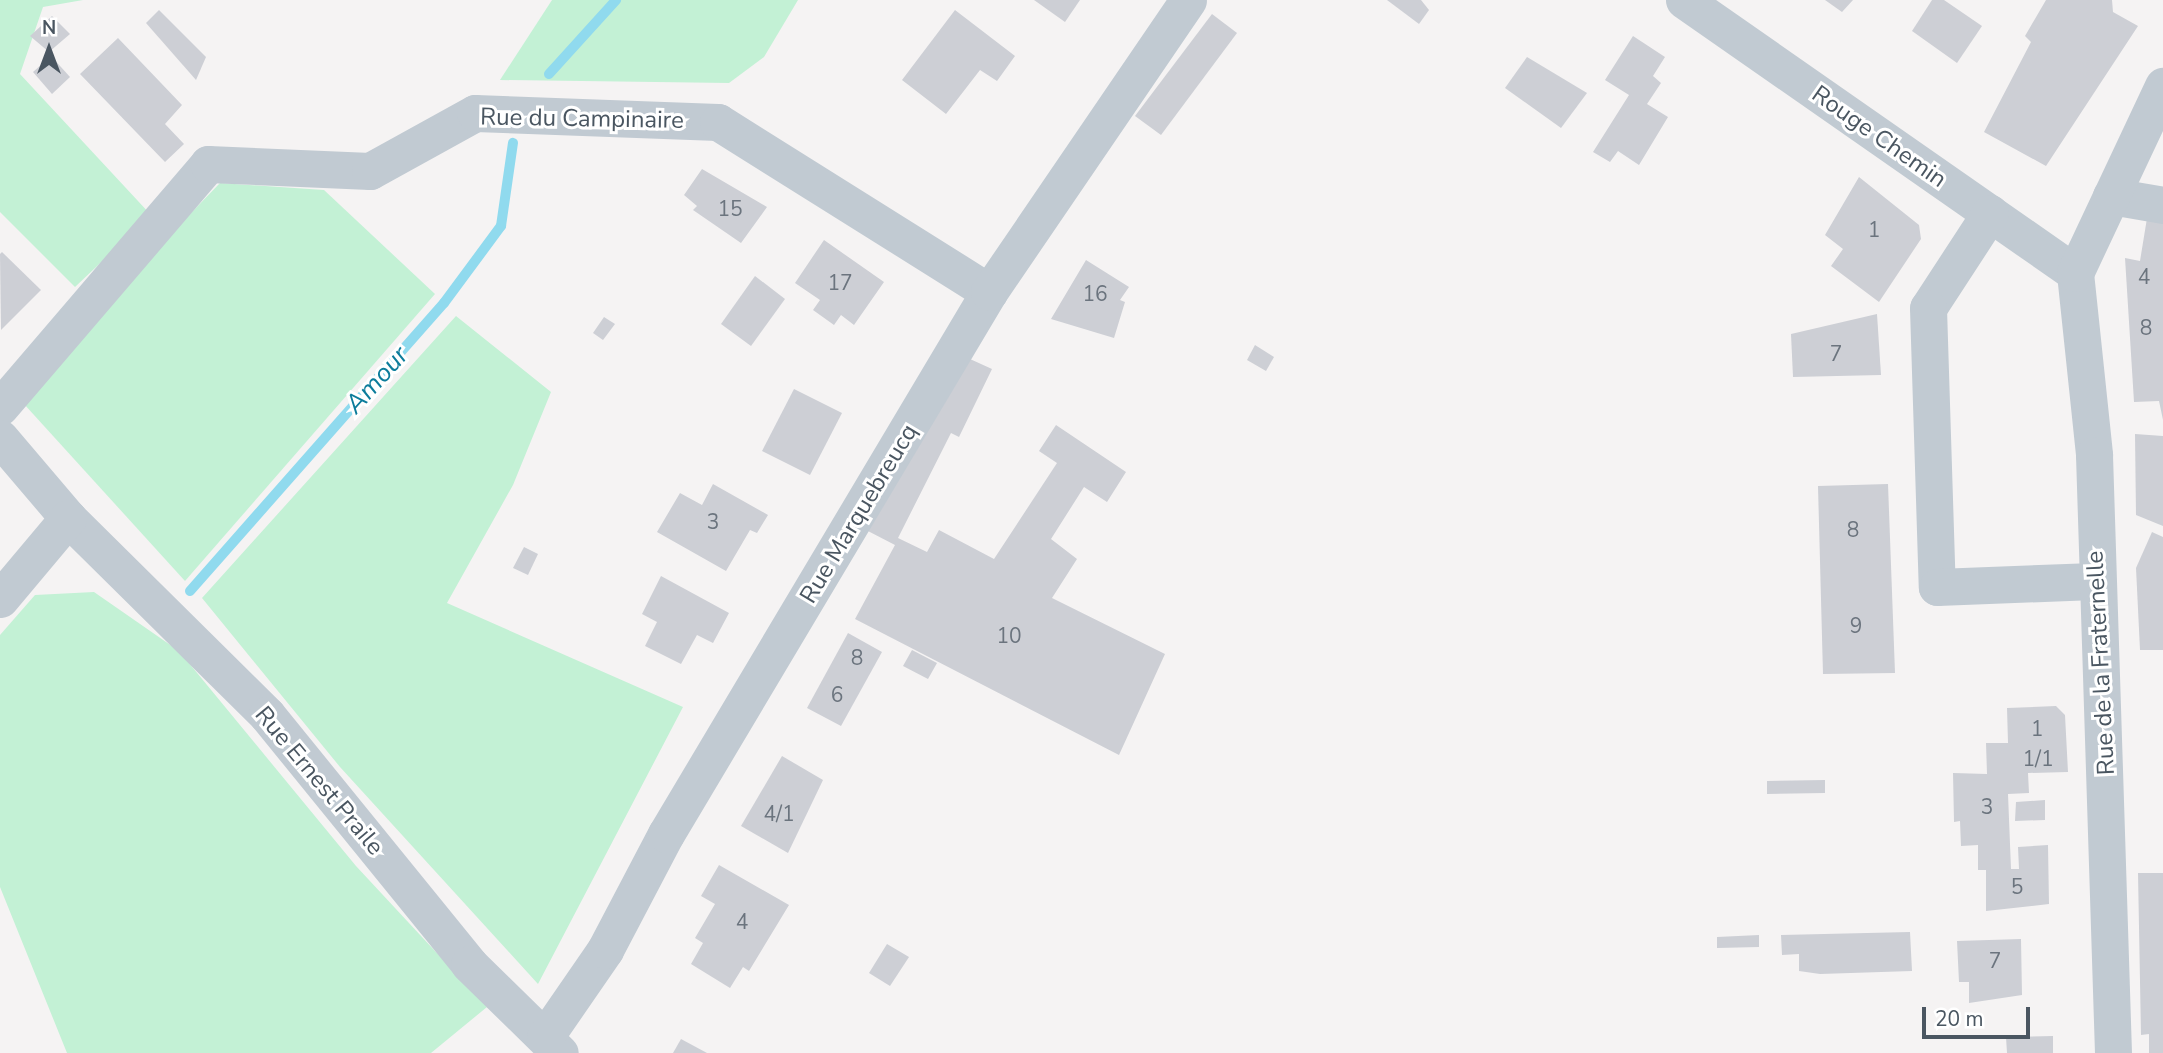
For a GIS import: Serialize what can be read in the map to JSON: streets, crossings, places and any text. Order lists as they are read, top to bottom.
{
  "streets": {
    "street": [
      "Rue du Campinaire",
      "Rouge Chemin",
      "Rue Marquebreucq",
      "Rue de la Fraternelle",
      "Rue Ernest Praile"
    ]
  },
  "crossings": [
    ["Rue du Campinaire", "Rue Marquebreucq"],
    ["Rouge Chemin", "Rue de la Fraternelle"],
    ["Rue Marquebreucq", "Rue Ernest Praile"]
  ],
  "water": ["Amour"],
  "house_numbers": [
    "15",
    "1",
    "4",
    "17",
    "16",
    "8",
    "7",
    "3",
    "8",
    "9",
    "10",
    "8",
    "6",
    "1",
    "1/1",
    "3",
    "4/1",
    "5",
    "4",
    "7"
  ],
  "scale_bar": "20 m",
  "north": "top"
}
